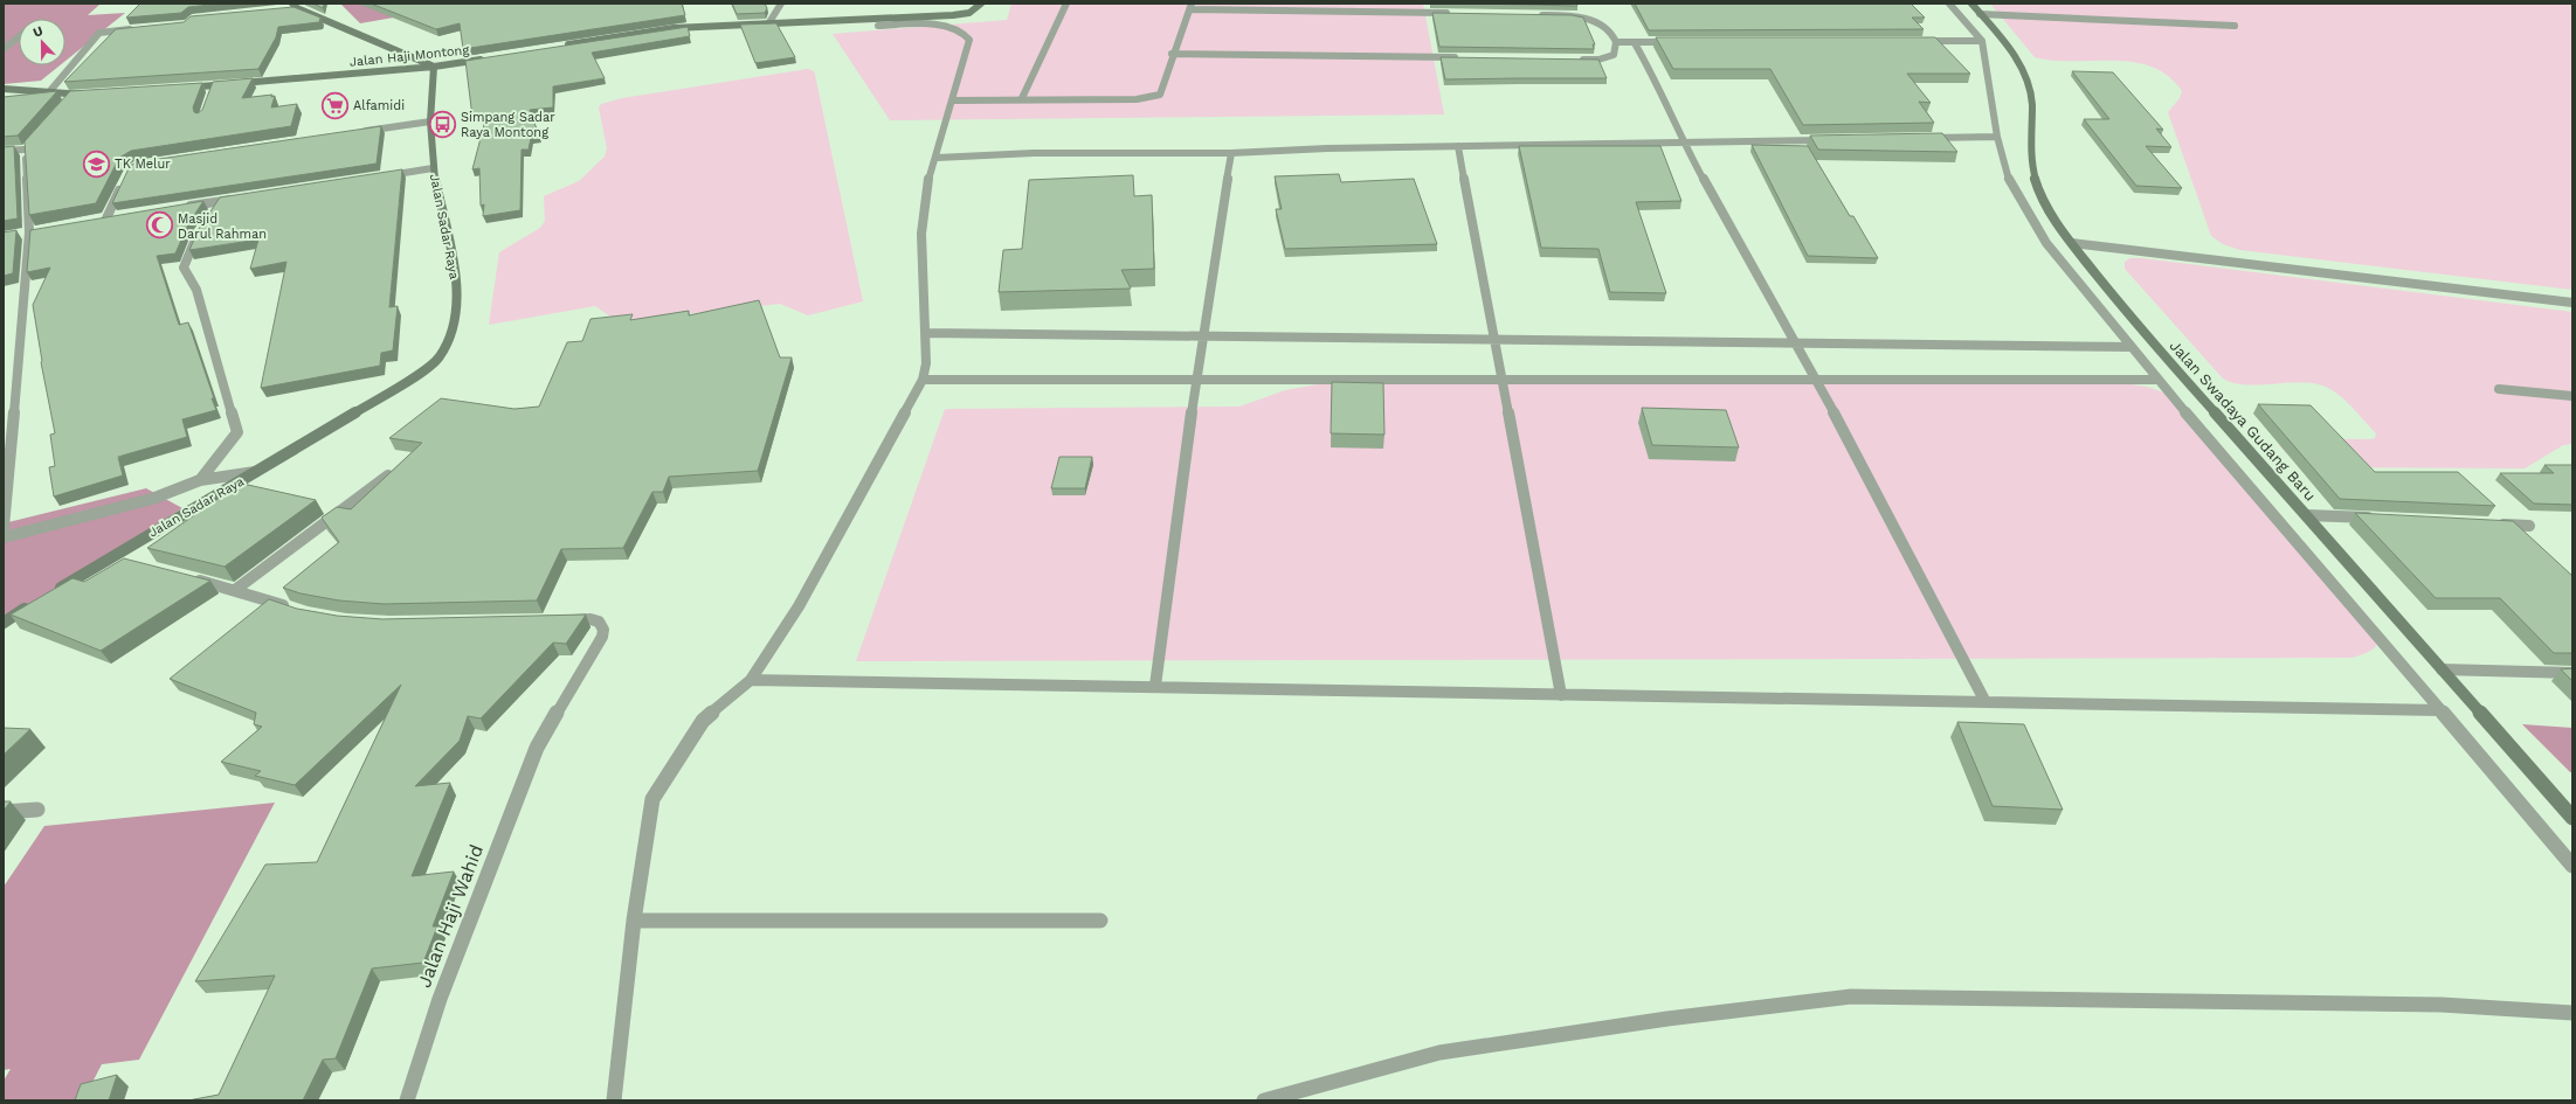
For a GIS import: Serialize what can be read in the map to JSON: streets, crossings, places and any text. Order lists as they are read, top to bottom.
{
  "streets": {
    "street": [
      "Jalan Haji Montong",
      "Jalan Sadar Raya",
      "Jalan Swadaya Gudang Baru",
      "Jalan Haji Wahid"
    ]
  },
  "crossings": [
    ["Jalan Haji Montong", "Jalan Sadar Raya"]
  ],
  "places": {
    "supermarket": ["Alfamidi"],
    "bus stop": ["Simpang Sadar Raya Montong"],
    "school or university": ["TK Melur"],
    "mosque": ["Masjid Darul Rahman"]
  },
  "north": "top"
}
